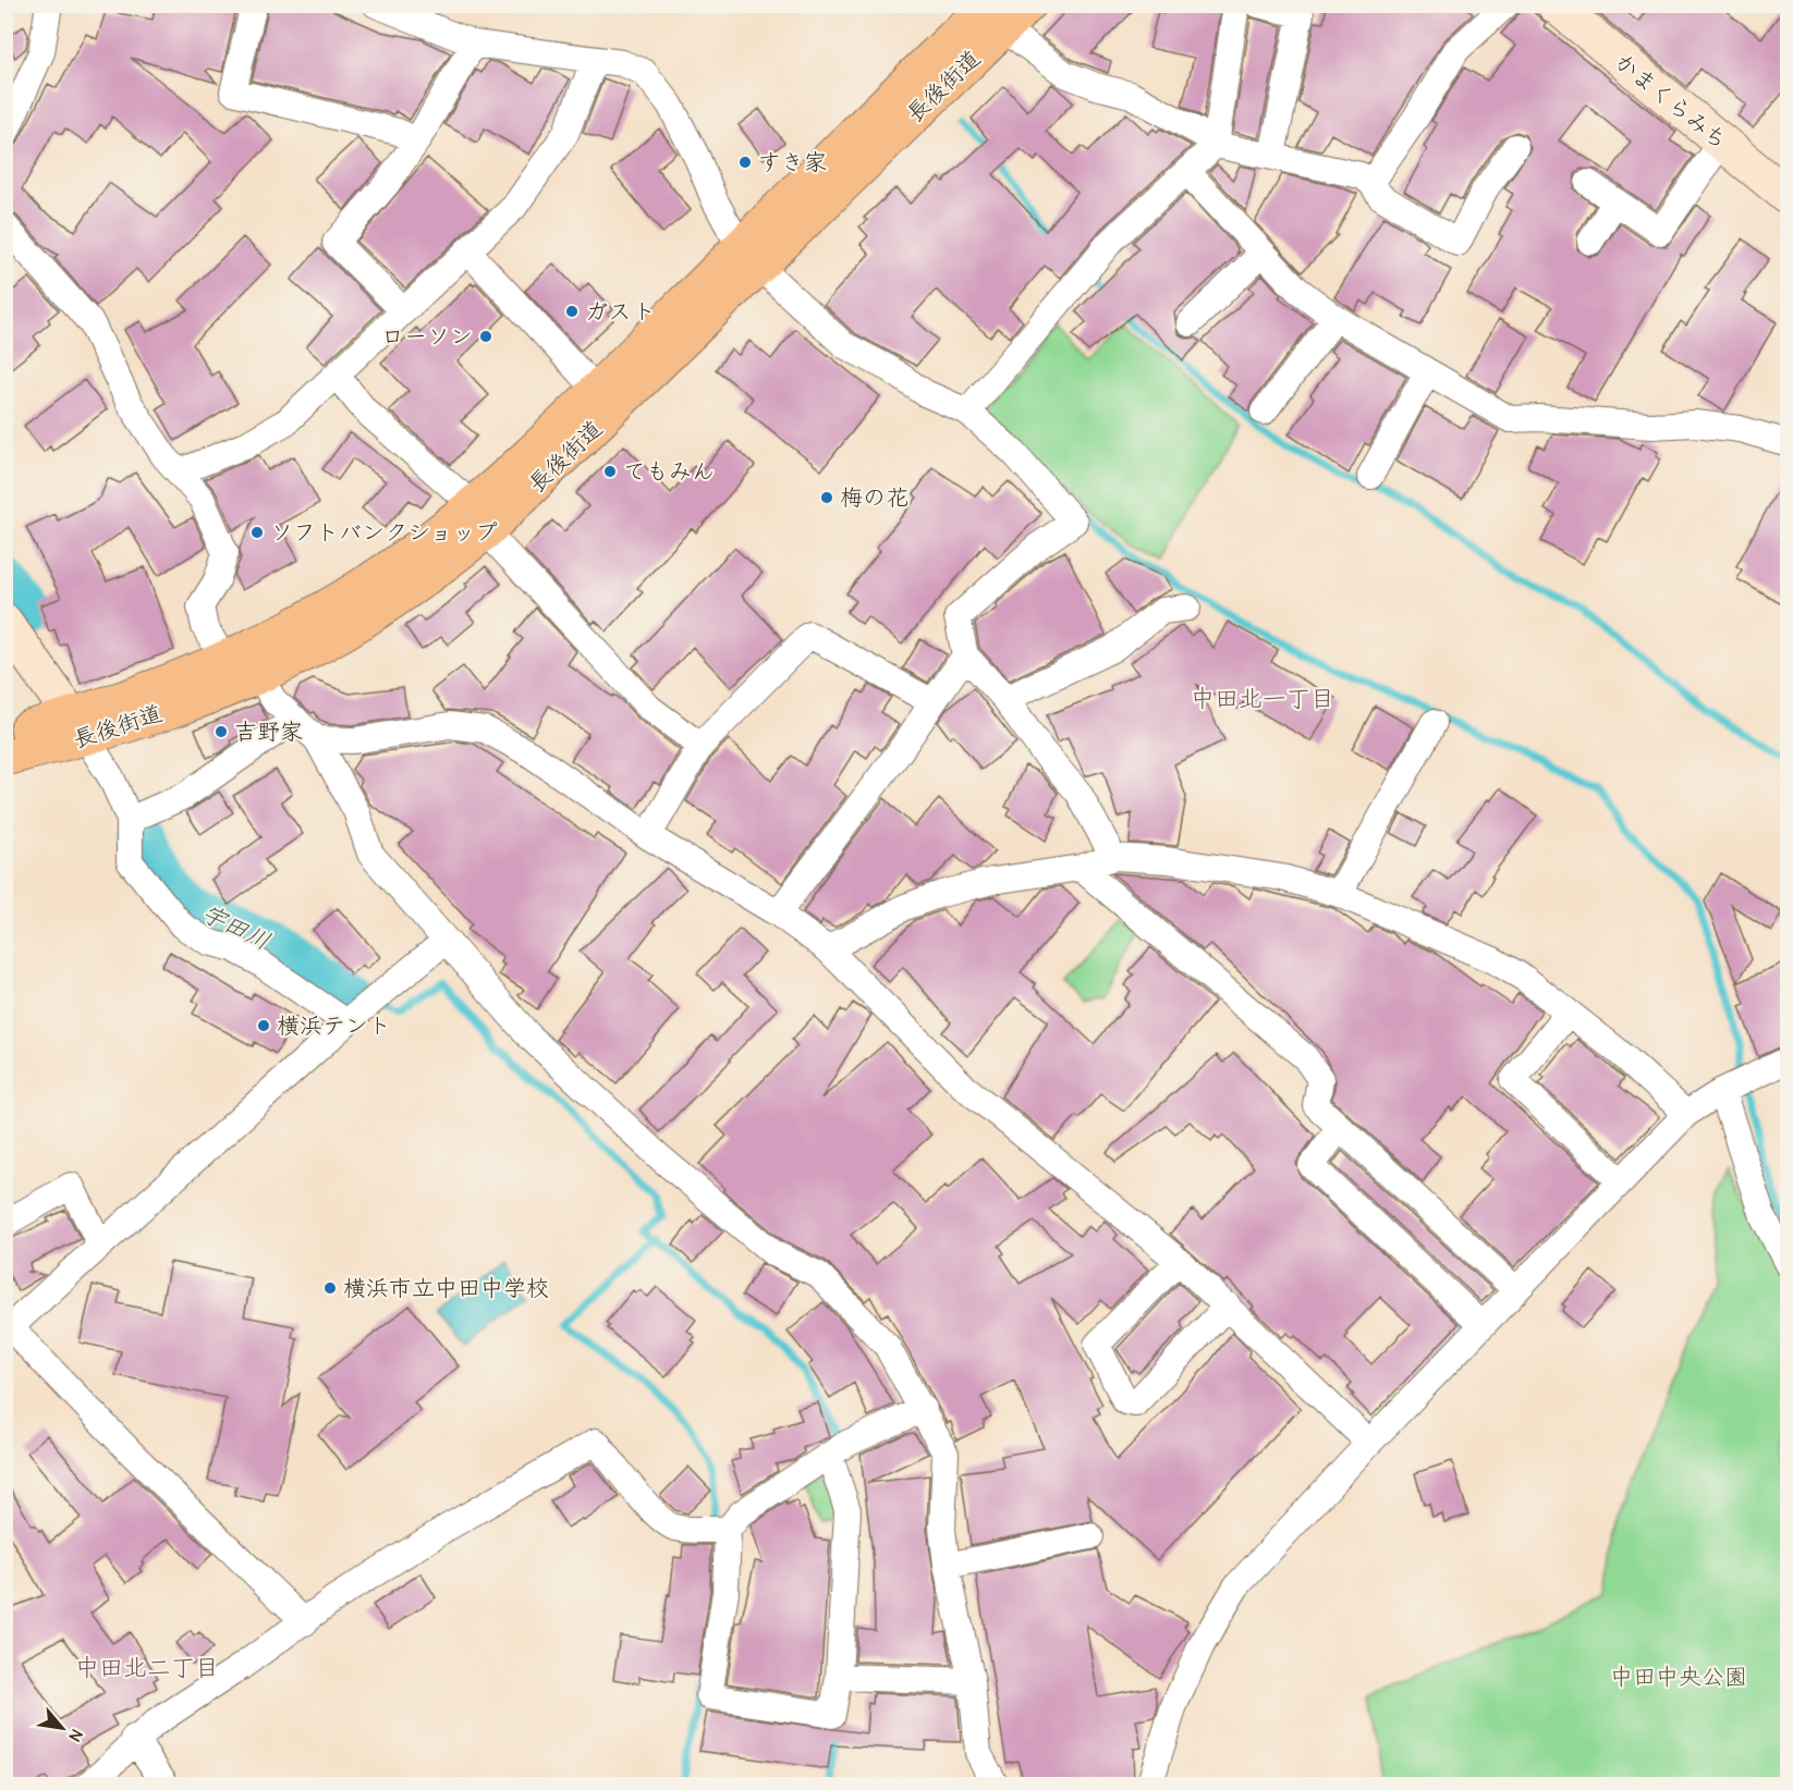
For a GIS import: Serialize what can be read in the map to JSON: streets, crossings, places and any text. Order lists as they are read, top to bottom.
{
  "streets": {
    "main road": ["長後街道", "かまくらみち"]
  },
  "districts": ["中田北一丁目", "中田北二丁目"],
  "water": ["宇田川"],
  "parks": ["中田中央公園"],
  "places": [
    "すき家",
    "ガスト",
    "ローソン",
    "てもみん",
    "梅の花",
    "ソフトバンクショップ",
    "吉野家",
    "横浜テント",
    "横浜市立中田中学校"
  ],
  "north": "bottom right"
}
